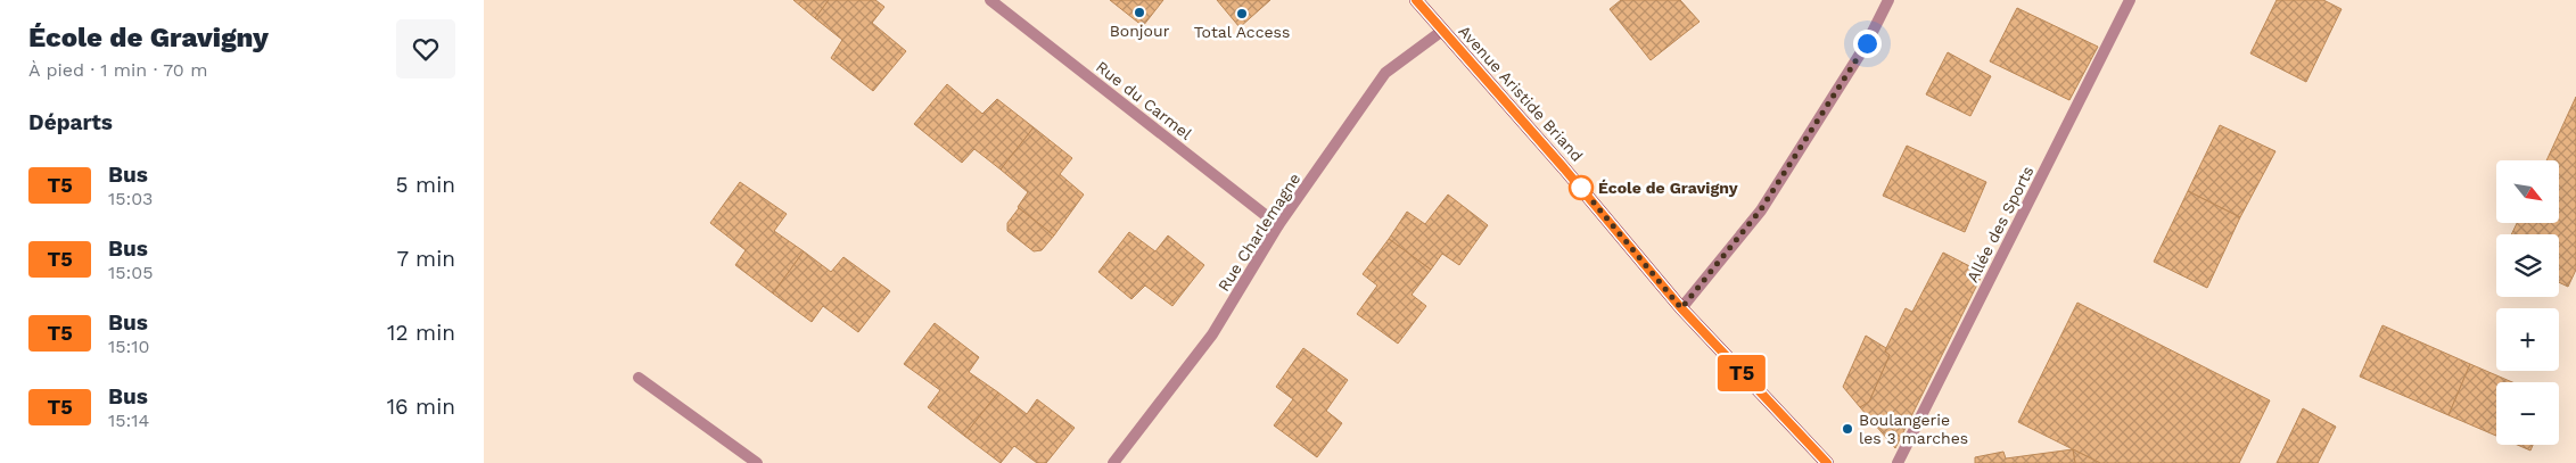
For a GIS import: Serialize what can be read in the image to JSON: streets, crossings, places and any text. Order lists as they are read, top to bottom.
{
  "streets": {
    "main road": ["Avenue Aristide Briand"],
    "street": ["Rue du Carmel", "Allée des Sports", "Rue Charlemagne"]
  },
  "crossings": [
    ["Avenue Aristide Briand", "Rue Charlemagne"],
    ["Rue du Carmel", "Rue Charlemagne"]
  ],
  "places": [
    "Bonjour",
    "Total Access",
    "École de Gravigny",
    "Boulangerie les 3 marches"
  ],
  "lines": ["bus line T5"],
  "north": "bottom right",
  "page": {
    "heading": [
      ["École de Gravigny", "À pied · 1 min · 70 m"],
      "Départs"
    ],
    "on_map": "T5",
    "list": [
      {
        "mark": "T5",
        "name": "Bus",
        "note": "15:03",
        "value": "5 min"
      },
      {
        "mark": "T5",
        "name": "Bus",
        "note": "15:05",
        "value": "7 min"
      },
      {
        "mark": "T5",
        "name": "Bus",
        "note": "15:10",
        "value": "12 min"
      },
      {
        "mark": "T5",
        "name": "Bus",
        "note": "15:14",
        "value": "16 min"
      }
    ],
    "map_buttons": ["+", "−"]
  }
}
